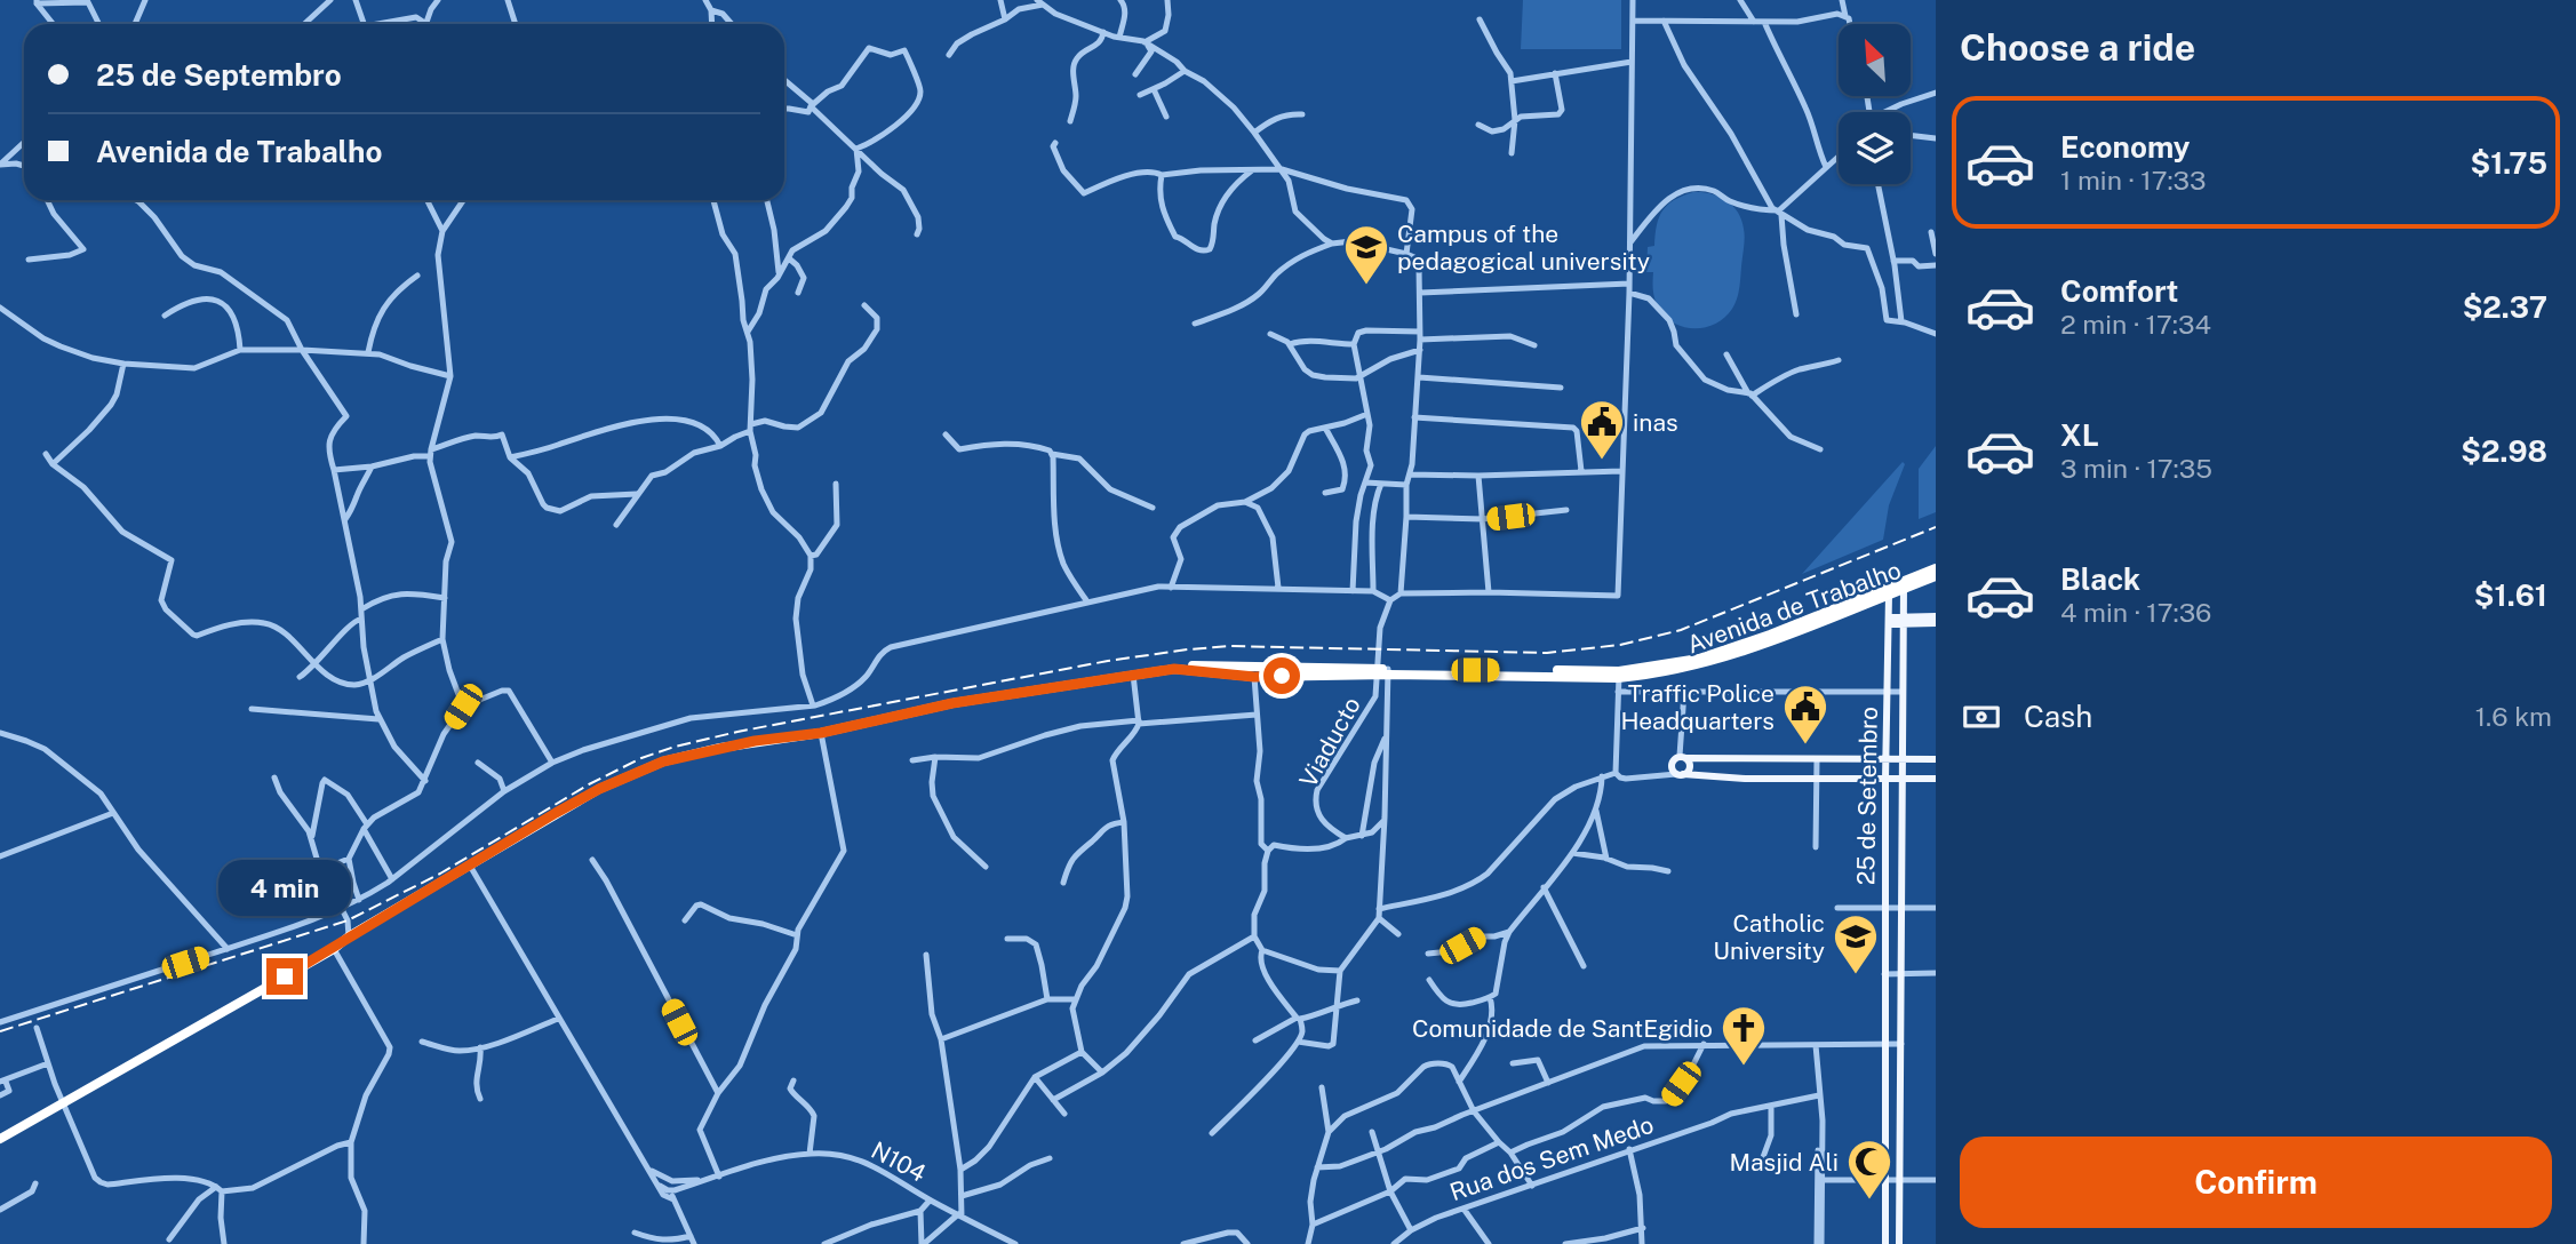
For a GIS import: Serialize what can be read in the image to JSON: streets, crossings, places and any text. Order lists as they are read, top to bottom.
{
  "streets": {
    "highway": ["Avenida de Trabalho"],
    "main road": ["25 de Setembro"],
    "street": ["Viaducto", "Rua dos Sem Medo", "N104"]
  },
  "crossings": [
    ["Avenida de Trabalho", "Viaducto"],
    ["Avenida de Trabalho", "25 de Setembro"]
  ],
  "places": {
    "school or university": ["Campus of the pedagogical university", "Catholic University"],
    "public building": ["inas", "Traffic Police Headquarters"],
    "church": ["Comunidade de SantEgidio"],
    "mosque": ["Masjid Ali"]
  },
  "north": "top left",
  "page": {
    "heading": "Choose a ride",
    "banner": ["25 de Septembro", "Avenida de Trabalho"],
    "list": [
      {
        "name": "Economy",
        "note": "1 min · 17:33",
        "value": "$1.75"
      },
      {
        "name": "Comfort",
        "note": "2 min · 17:34",
        "value": "$2.37"
      },
      {
        "name": "XL",
        "note": "3 min · 17:35",
        "value": "$2.98"
      },
      {
        "name": "Black",
        "note": "4 min · 17:36",
        "value": "$1.61"
      }
    ],
    "pay": ["Cash", "1.6 km"],
    "bubble": "4 min",
    "buttons": "Confirm"
  }
}
